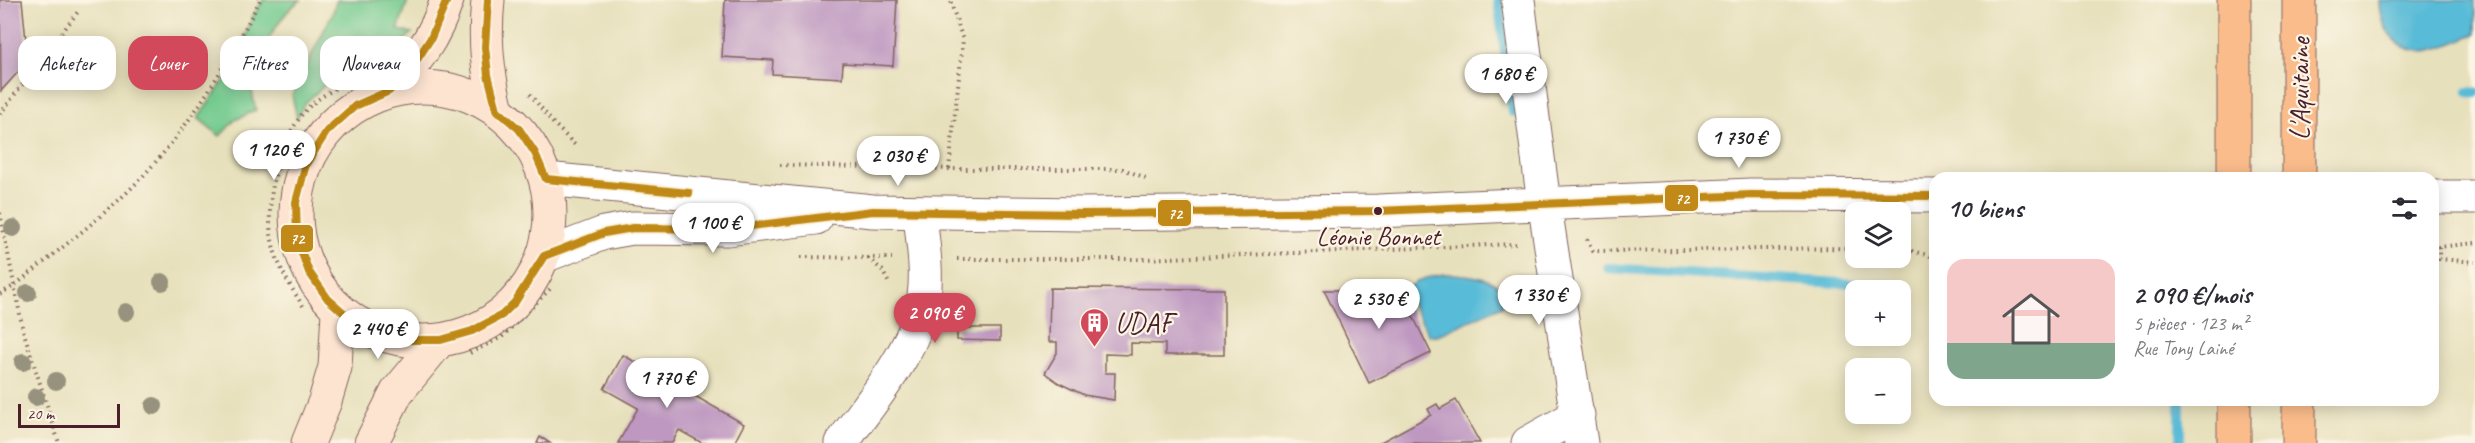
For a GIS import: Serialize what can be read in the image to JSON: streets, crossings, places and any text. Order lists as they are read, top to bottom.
{
  "streets": {
    "highway": ["L'Aquitaine"]
  },
  "places": {
    "other": ["Léonie Bonnet"],
    "building": ["UDAF"]
  },
  "lines": ["transit line 72"],
  "scale_bar": "20 m",
  "page": {
    "chip": [
      "Acheter",
      "Louer",
      "Filtres",
      "Nouveau"
    ],
    "price": [
      "1 680 €",
      "1 730 €",
      "1 120 €",
      "2 030 €",
      "1 100 €",
      "1 330 €",
      "2 530 €",
      "2 090 €",
      "2 440 €",
      "1 770 €"
    ],
    "heading": "10 biens",
    "map_buttons": ["+", "−"],
    "list": [
      {
        "name": "2 090 €/mois",
        "note": "5 pièces · 123 m² · Rue Tony Lainé"
      }
    ],
    "scale": "20 m"
  }
}
